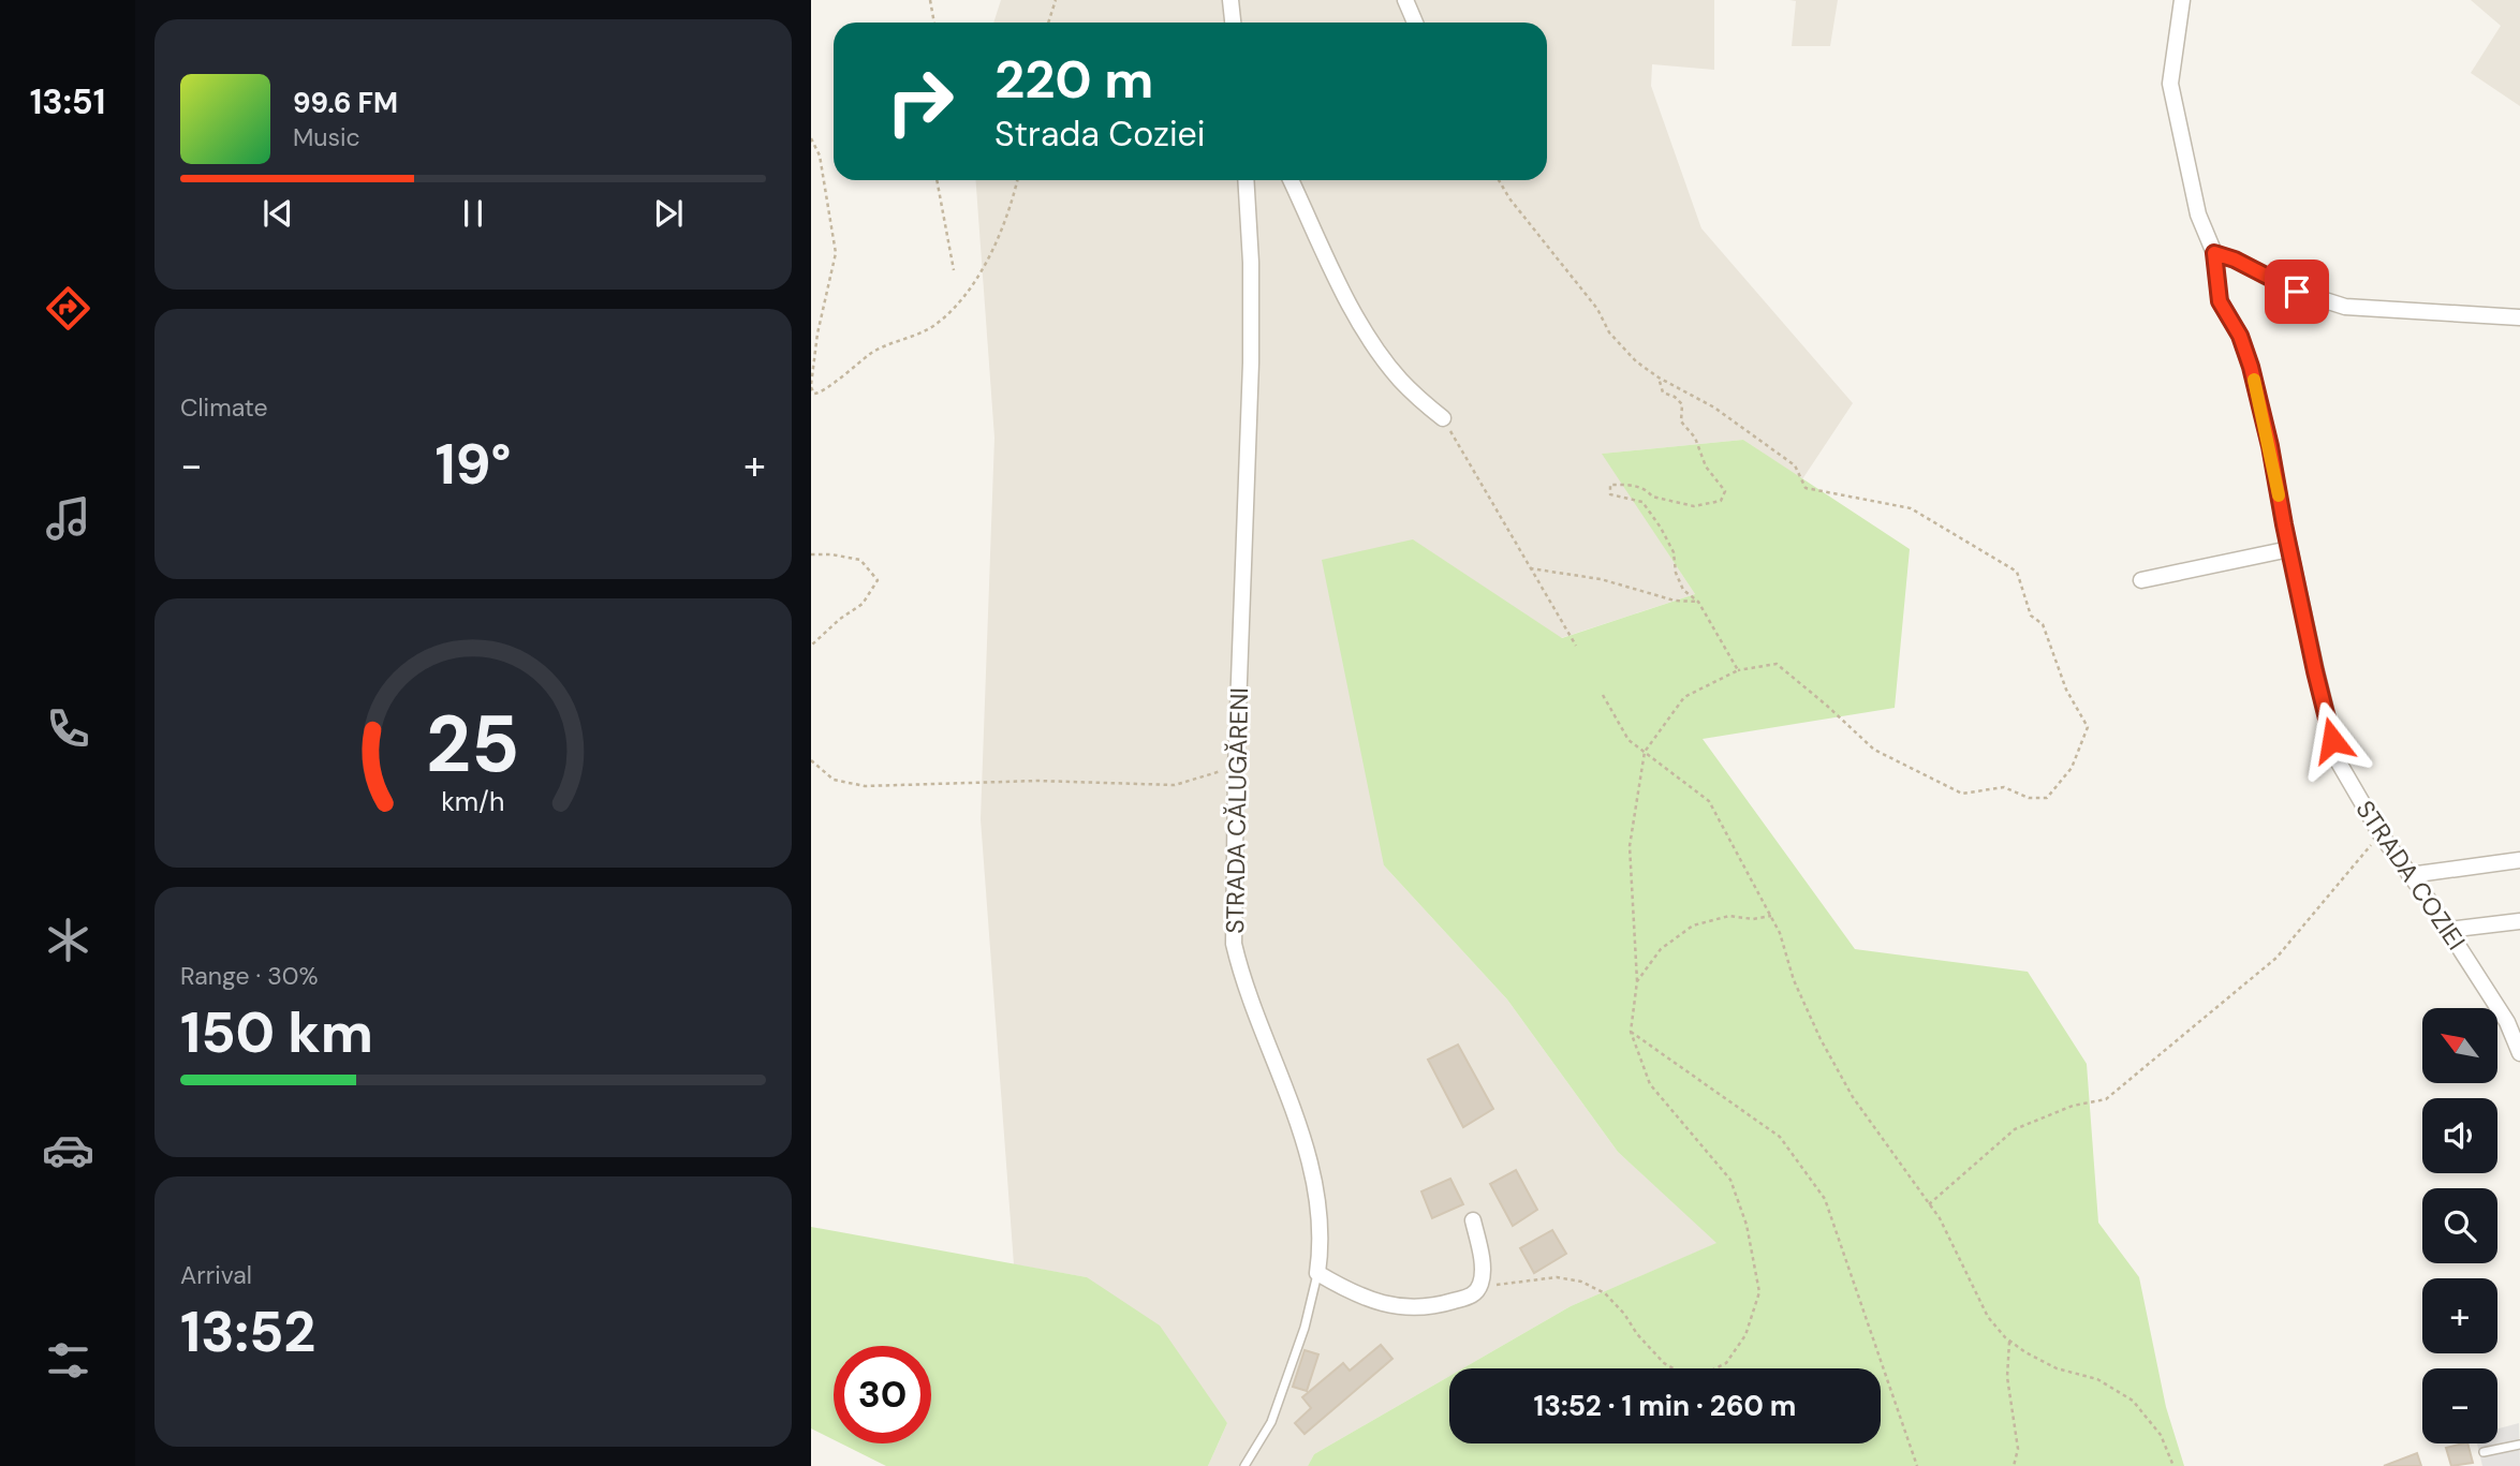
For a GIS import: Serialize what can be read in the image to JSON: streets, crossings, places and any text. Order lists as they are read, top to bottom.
{
  "streets": {
    "street": ["STRADA CĂLUGĂRENI", "STRADA COZIEI"]
  },
  "north": "top left",
  "page": {
    "tabs": "13:51",
    "turn": ["220 m", "Strada Coziei"],
    "song": ["99.6 FM", "Music"],
    "tile": [
      "Climate",
      ["Range · 30%", "150 km"],
      ["Arrival", "13:52"]
    ],
    "heat": ["−", "19°", "+"],
    "map_buttons": ["+", "−"],
    "limit": "30",
    "trip": "13:52 · 1 min · 260 m",
    "gauge": ["25", "km/h"]
  }
}
